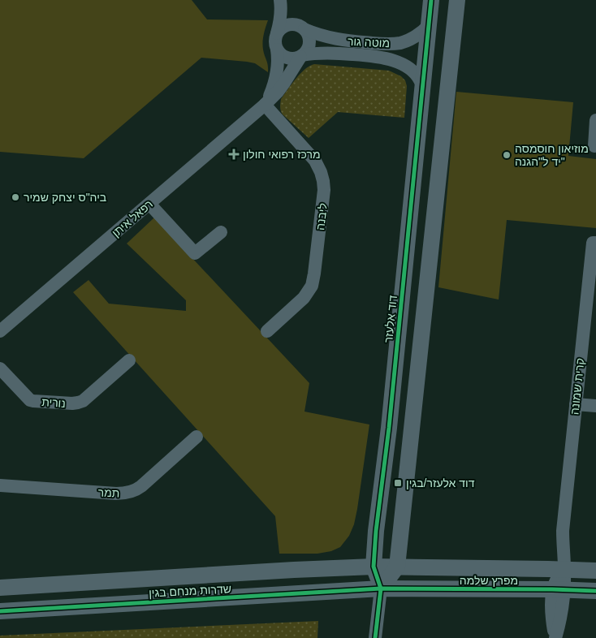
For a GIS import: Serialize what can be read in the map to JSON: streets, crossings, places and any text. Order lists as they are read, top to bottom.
{
  "streets": {
    "street": [
      "מוטה גור",
      "ליבנה",
      "רפאל איתן",
      "דוד אלעזר",
      "קרית שמונה",
      "נורית",
      "תמר",
      "מפרץ שלמה",
      "שדרות מנחם בגין"
    ]
  },
  "crossings": [
    ["מוטה גור", "רפאל איתן"],
    ["מוטה גור", "דוד אלעזר"],
    ["ליבנה", "רפאל איתן"],
    ["דוד אלעזר", "מפרץ שלמה"],
    ["דוד אלעזר", "שדרות מנחם בגין"],
    ["קרית שמונה", "מפרץ שלמה"],
    ["מפרץ שלמה", "שדרות מנחם בגין"]
  ],
  "places": {
    "health": ["מרכז רפואי חולון"],
    "other": ["מוזיאון חוסמסה יד ל\"הגנה\"", "ביה\"ס יצחק שמיר"],
    "transit": ["דוד אלעזר/בגין"]
  }
}
